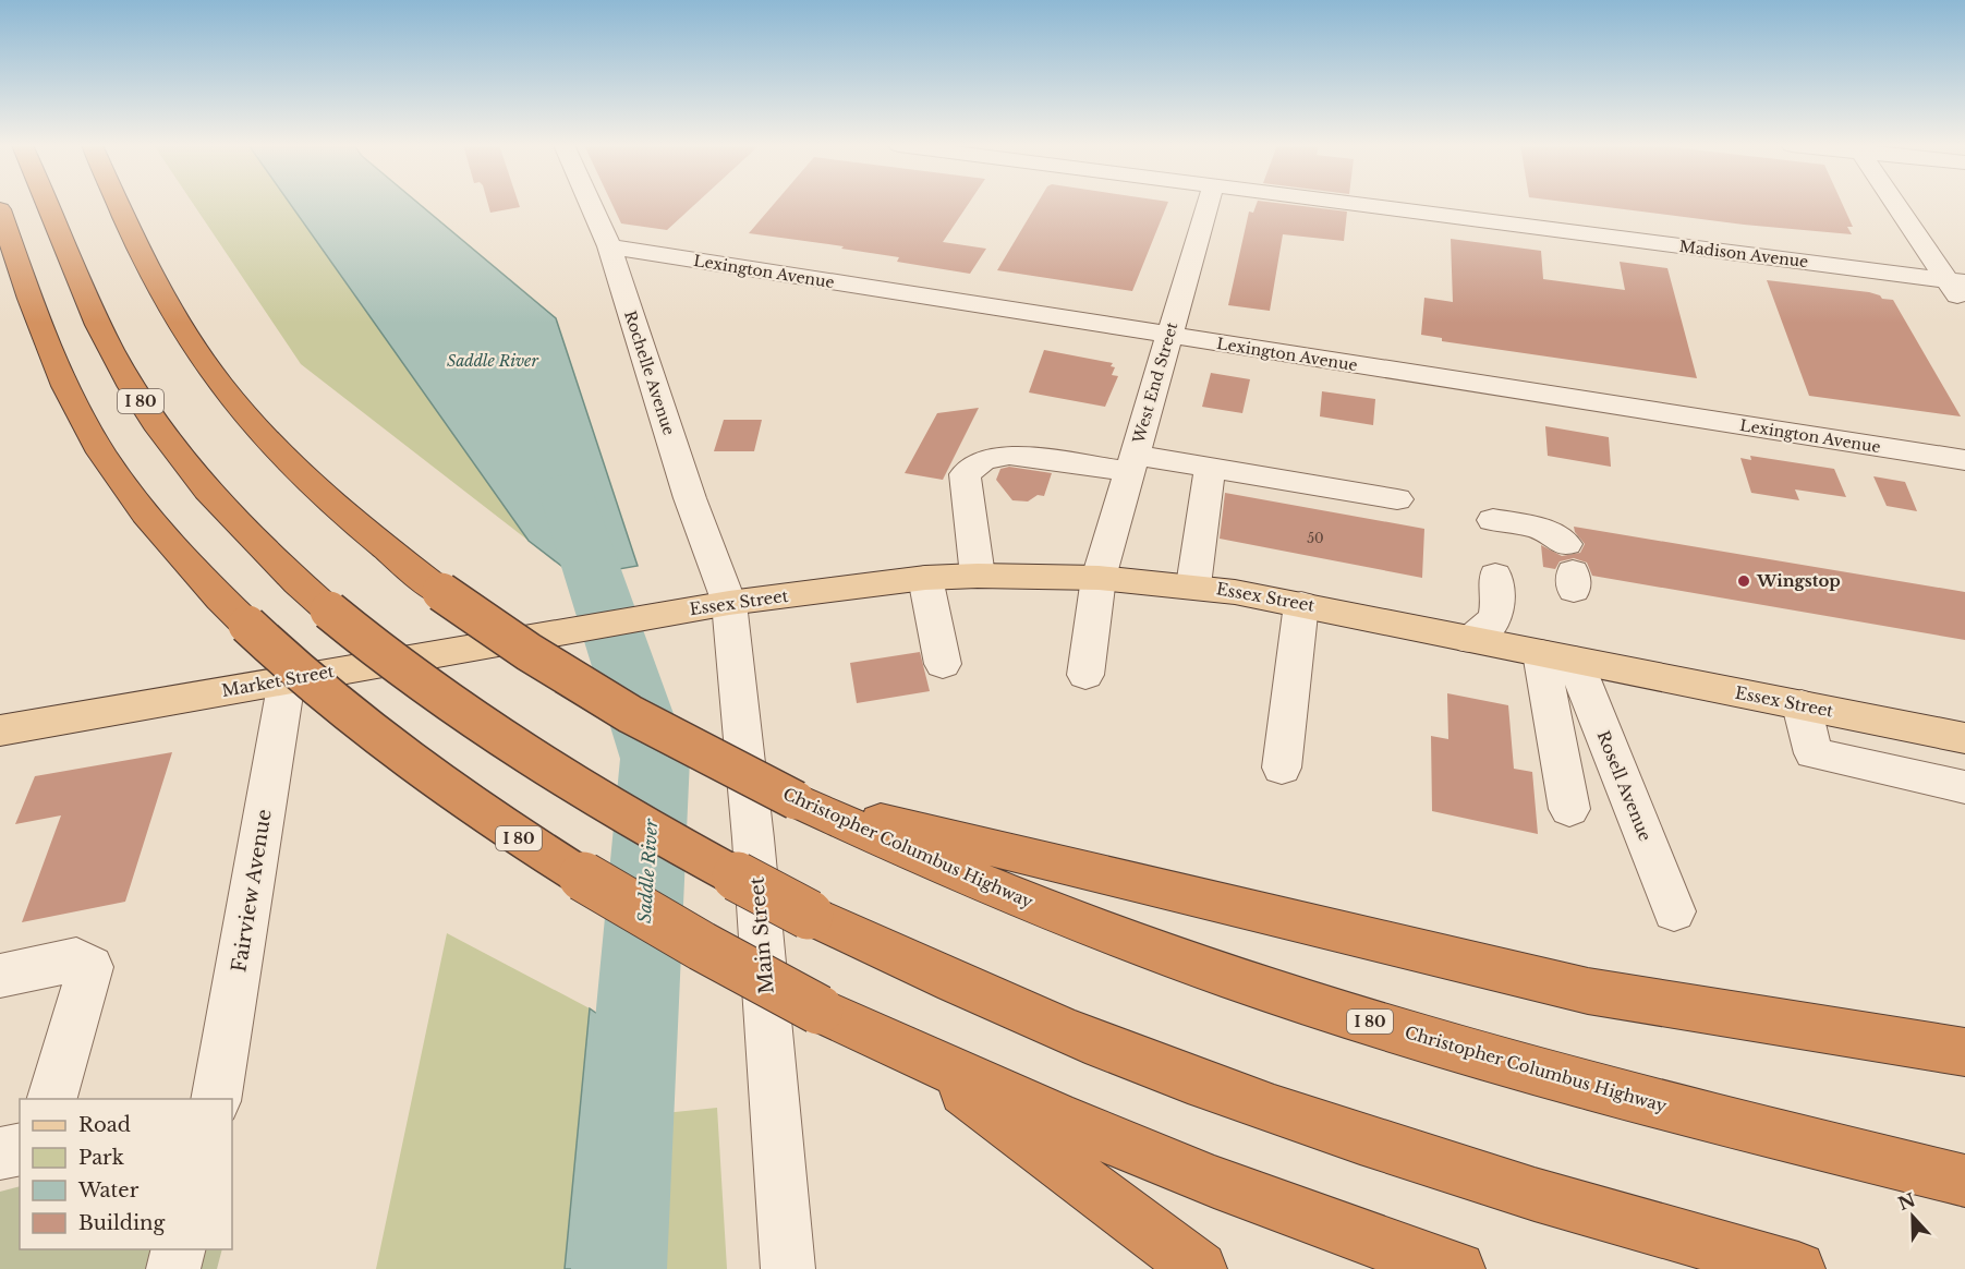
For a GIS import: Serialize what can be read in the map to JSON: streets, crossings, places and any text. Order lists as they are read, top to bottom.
{
  "streets": {
    "highway": ["I 80", "Christopher Columbus Highway"],
    "main road": ["Essex Street", "Market Street"],
    "street": [
      "Madison Avenue",
      "Lexington Avenue",
      "Rochelle Avenue",
      "West End Street",
      "Rosell Avenue",
      "Fairview Avenue",
      "Main Street"
    ]
  },
  "crossings": [
    ["Lexington Avenue", "Rochelle Avenue"],
    ["Lexington Avenue", "West End Street"],
    ["Rochelle Avenue", "Essex Street"],
    ["Rochelle Avenue", "Main Street"],
    ["West End Street", "Essex Street"],
    ["Essex Street", "Market Street"],
    ["Essex Street", "Rosell Avenue"],
    ["Essex Street", "Main Street"],
    ["Market Street", "Fairview Avenue"]
  ],
  "water": ["Saddle River"],
  "places": ["Wingstop"],
  "house_numbers": ["50"],
  "legend": [
    "Road",
    "Park",
    "Water",
    "Building"
  ],
  "north": "top"
}
